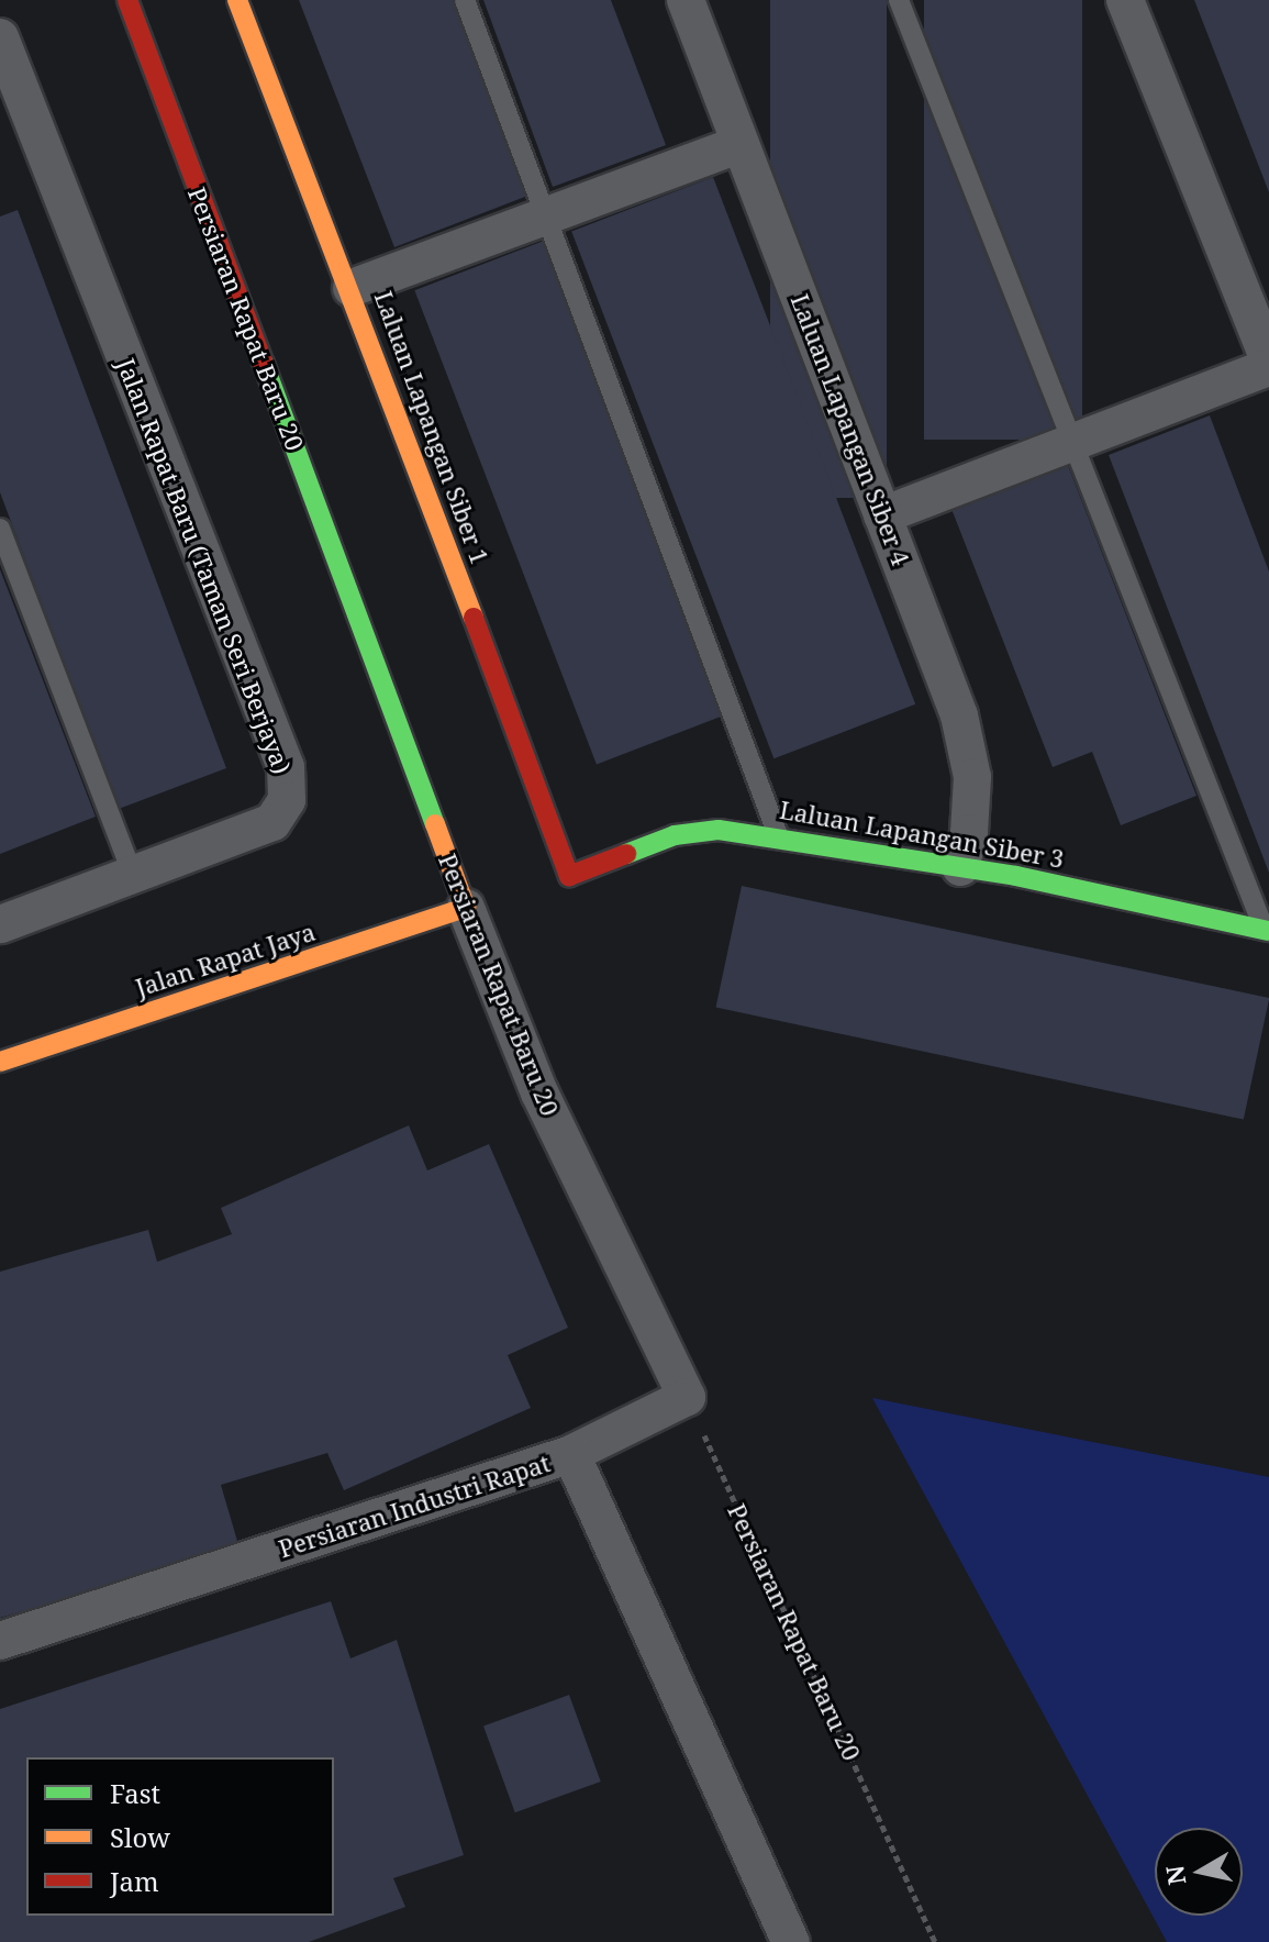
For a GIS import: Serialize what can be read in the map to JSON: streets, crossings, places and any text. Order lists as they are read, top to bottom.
{
  "streets": {
    "street": [
      "Persiaran Rapat Baru 20",
      "Laluan Lapangan Siber 1",
      "Laluan Lapangan Siber 4",
      "Jalan Rapat Baru (Taman Seri Berjaya)",
      "Laluan Lapangan Siber 3",
      "Jalan Rapat Jaya",
      "Persiaran Industri Rapat"
    ]
  },
  "crossings": [
    ["Persiaran Rapat Baru 20", "Jalan Rapat Jaya"],
    ["Laluan Lapangan Siber 1", "Laluan Lapangan Siber 3"],
    ["Laluan Lapangan Siber 4", "Laluan Lapangan Siber 3"]
  ],
  "legend": ["Fast", "Slow", "Jam"],
  "north": "left"
}
